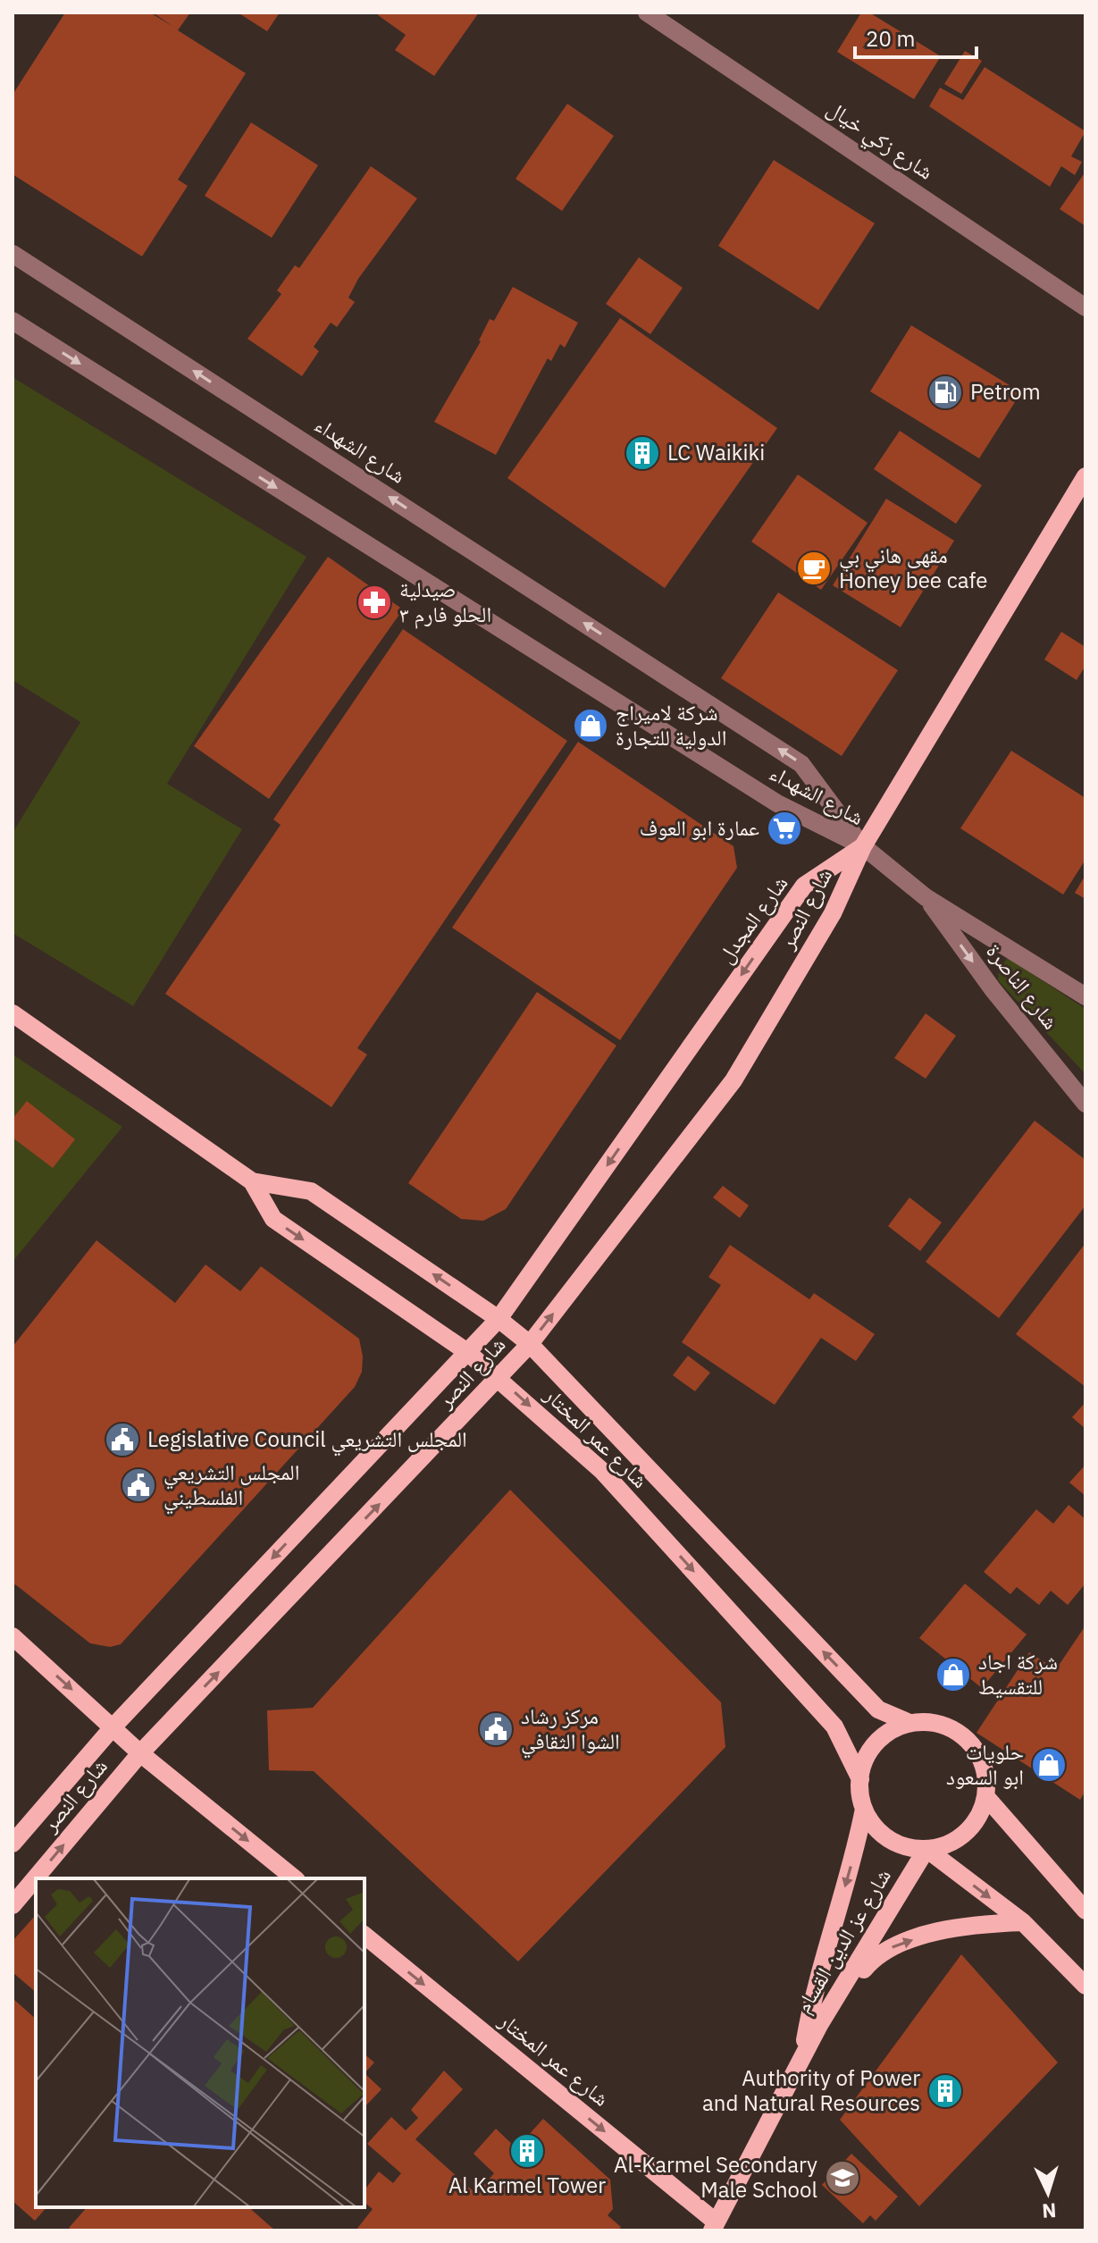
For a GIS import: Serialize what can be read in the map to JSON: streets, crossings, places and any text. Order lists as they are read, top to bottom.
{
  "streets": {
    "main road": [
      "شارع النصر",
      "شارع المجدل",
      "شارع عمر المختار",
      "شارع عز الدين القسام"
    ],
    "street": ["شارع زكي خيال", "شارع الشهداء", "شارع الناصرة"]
  },
  "crossings": [
    ["شارع الشهداء", "شارع النصر"],
    ["شارع الشهداء", "شارع المجدل"],
    ["شارع النصر", "شارع المجدل"],
    ["شارع النصر", "شارع عمر المختار"],
    ["شارع المجدل", "شارع عمر المختار"],
    ["شارع عمر المختار", "شارع عز الدين القسام"]
  ],
  "one_way": ["شارع المجدل"],
  "places": {
    "fuel station": ["Petrom"],
    "building": ["LC Waikiki", "Authority of Power and Natural Resources", "Al Karmel Tower"],
    "cafe": ["مقهى هاني بي Honey bee cafe"],
    "pharmacy": ["صيدلية الحلو فارم ٣"],
    "shop": ["شركة لاميراج الدولية للتجارة", "شركة اجاد للتقسيط", "حلويات ابو السعود"],
    "supermarket": ["عمارة ابو العوف"],
    "public building": ["Legislative Council المجلس التشريعي", "المجلس التشريعي الفلسطيني", "مركز رشاد الشوا الثقافي"],
    "school or university": ["Al-Karmel Secondary Male School"]
  },
  "scale_bar": "20 m",
  "north": "bottom"
}
